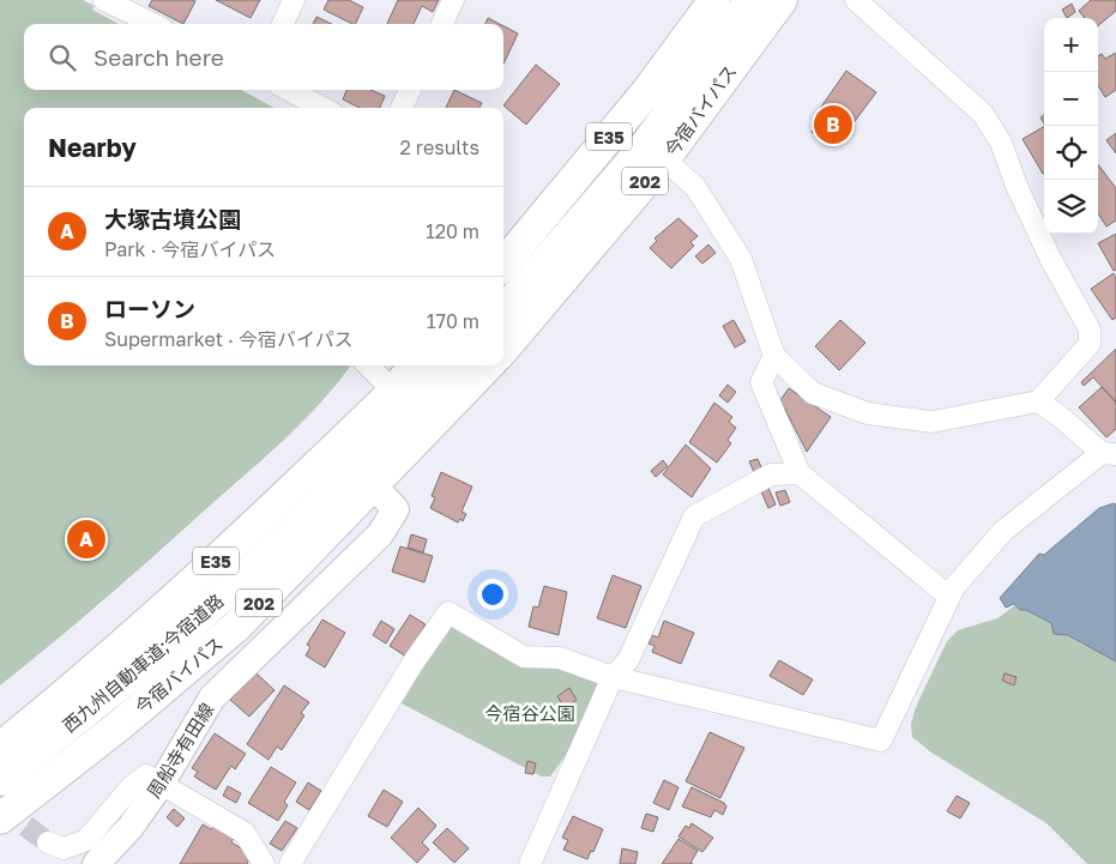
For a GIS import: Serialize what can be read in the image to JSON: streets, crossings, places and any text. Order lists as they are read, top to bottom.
{
  "streets": {
    "highway": [
      "今宿バイパス",
      "E35",
      "202",
      "西九州自動車道;今宿道路"
    ],
    "main road": ["周船寺有田線"]
  },
  "crossings": [
    ["今宿バイパス", "周船寺有田線"]
  ],
  "parks": ["今宿谷公園"],
  "page": {
    "map_buttons": ["+", "−"],
    "search": "Search here",
    "pins": ["B", "A"],
    "heading": ["Nearby", "2 results"],
    "list": [
      {
        "mark": "A",
        "name": "大塚古墳公園",
        "note": "Park · 今宿バイパス",
        "value": "120 m"
      },
      {
        "mark": "B",
        "name": "ローソン",
        "note": "Supermarket · 今宿バイパス",
        "value": "170 m"
      }
    ]
  }
}
